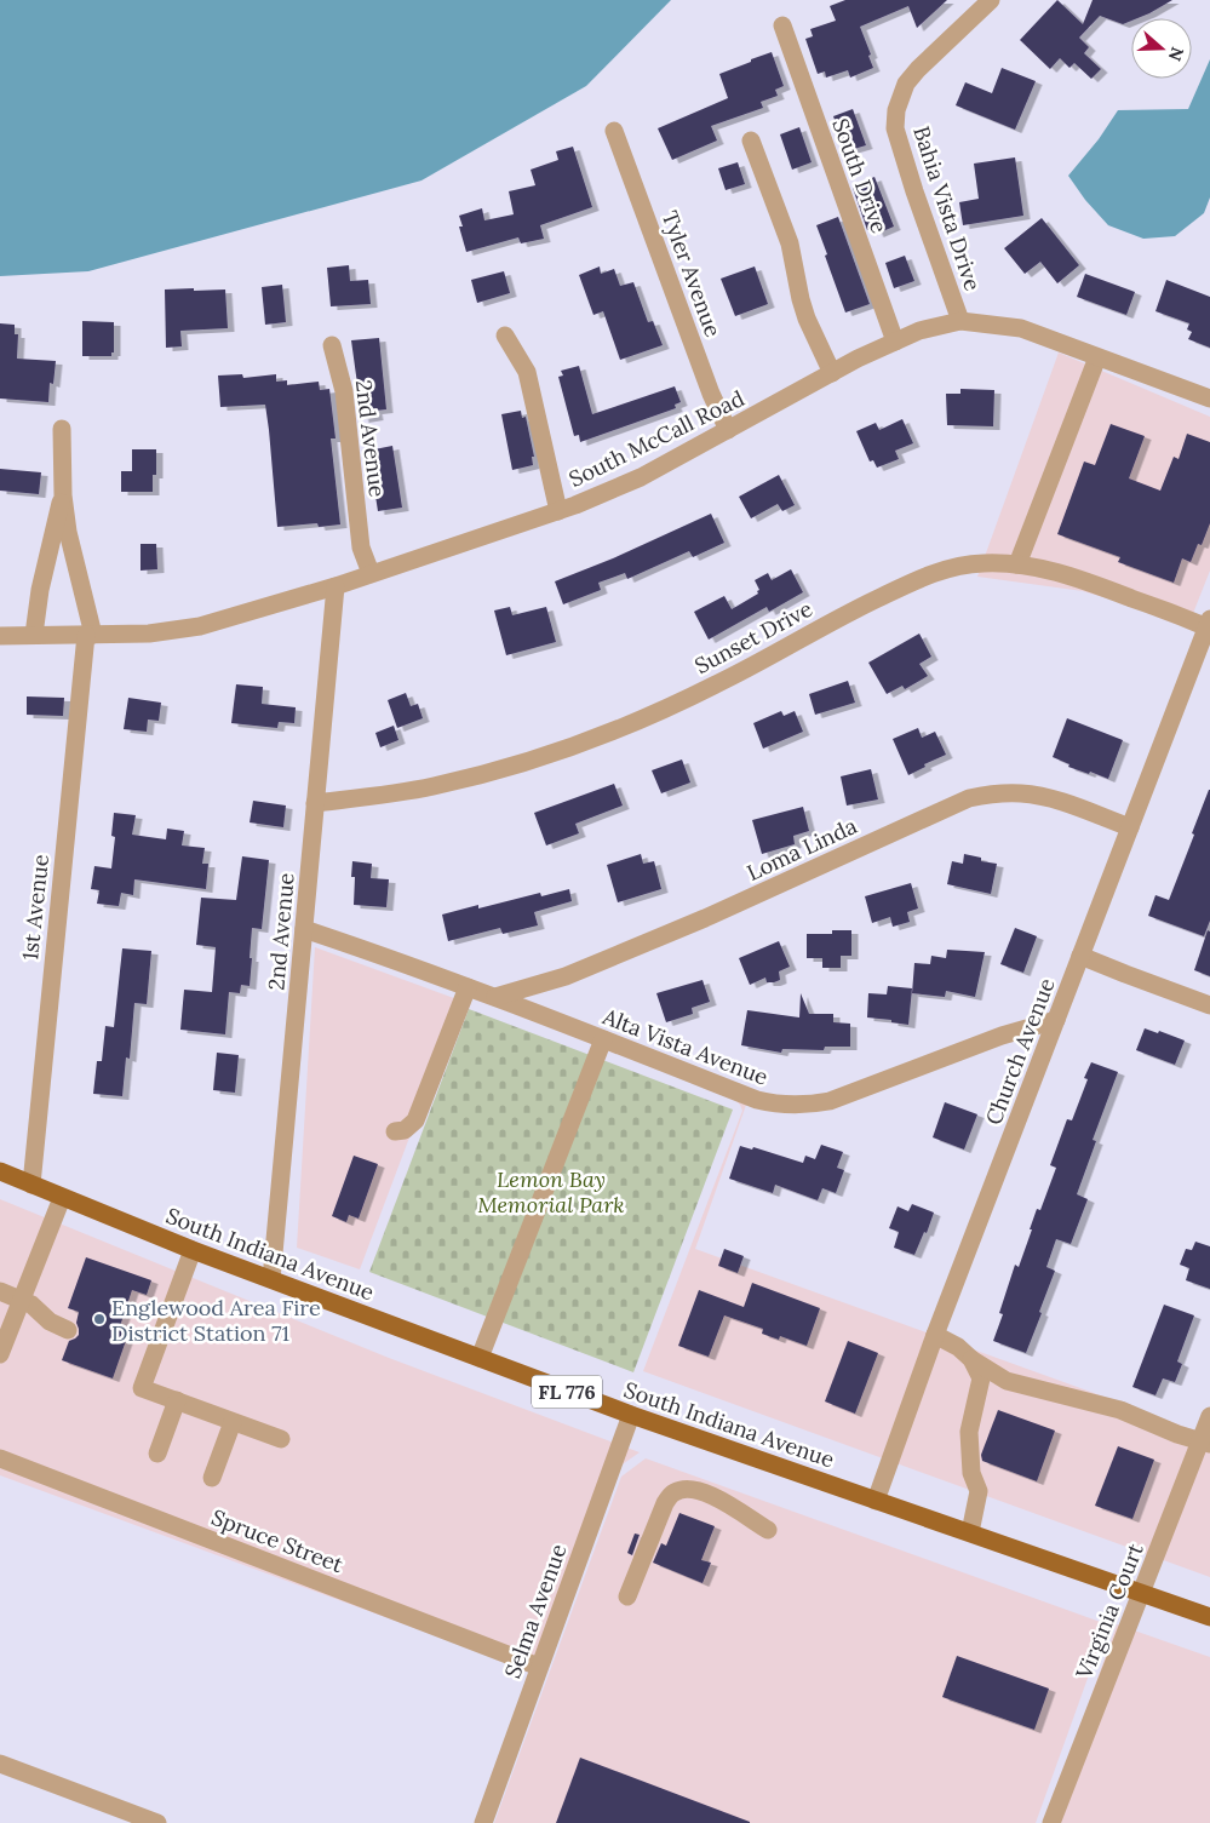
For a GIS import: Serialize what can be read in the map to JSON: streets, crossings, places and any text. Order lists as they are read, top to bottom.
{
  "streets": {
    "main road": ["South Indiana Avenue", "FL 776"],
    "street": [
      "South Drive",
      "Bahia Vista Drive",
      "Tyler Avenue",
      "2nd Avenue",
      "South McCall Road",
      "Sunset Drive",
      "Loma Linda",
      "1st Avenue",
      "Alta Vista Avenue",
      "Church Avenue",
      "Spruce Street",
      "Selma Avenue",
      "Virginia Court"
    ]
  },
  "crossings": [
    ["South Drive", "South McCall Road"],
    ["Bahia Vista Drive", "South McCall Road"],
    ["Tyler Avenue", "South McCall Road"],
    ["2nd Avenue", "South McCall Road"],
    ["2nd Avenue", "Sunset Drive"],
    ["2nd Avenue", "Alta Vista Avenue"],
    ["2nd Avenue", "South Indiana Avenue"],
    ["South McCall Road", "1st Avenue"],
    ["Sunset Drive", "Church Avenue"],
    ["Loma Linda", "Alta Vista Avenue"],
    ["Loma Linda", "Church Avenue"],
    ["1st Avenue", "South Indiana Avenue"],
    ["Alta Vista Avenue", "Church Avenue"],
    ["Church Avenue", "South Indiana Avenue"],
    ["South Indiana Avenue", "Selma Avenue"],
    ["South Indiana Avenue", "Virginia Court"],
    ["Spruce Street", "Selma Avenue"]
  ],
  "parks": ["Lemon Bay Memorial Park"],
  "places": ["Englewood Area Fire District Station 71"],
  "north": "right"
}
